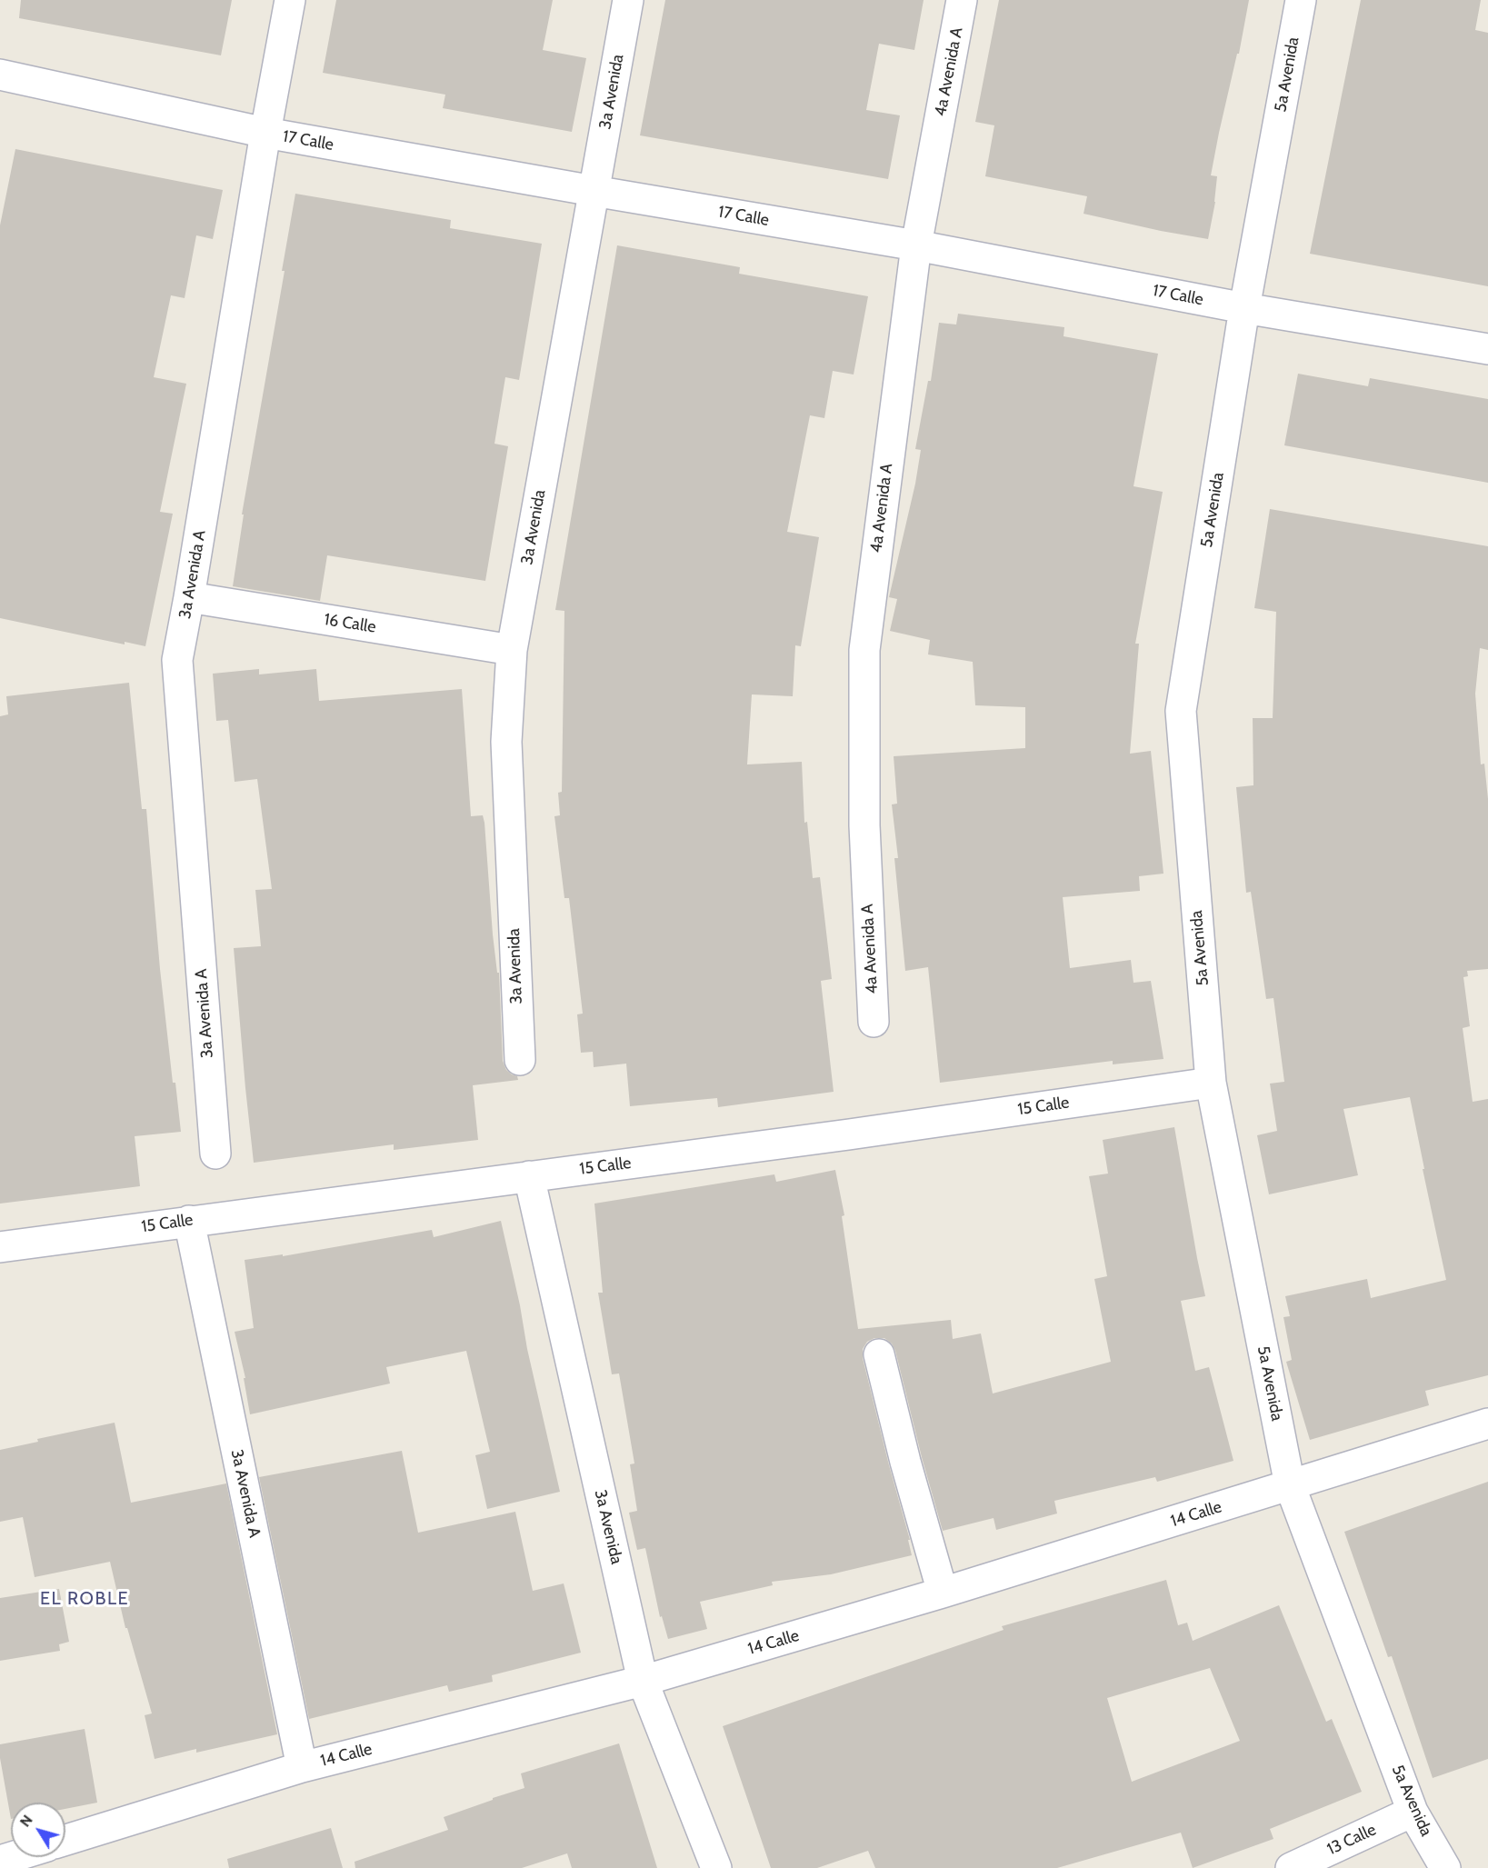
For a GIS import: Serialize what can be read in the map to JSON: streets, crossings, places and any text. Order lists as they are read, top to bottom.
{
  "streets": {
    "street": [
      "4a Avenida A",
      "5a Avenida",
      "3a Avenida",
      "17 Calle",
      "3a Avenida A",
      "16 Calle",
      "15 Calle",
      "14 Calle",
      "13 Calle"
    ]
  },
  "crossings": [
    ["4a Avenida A", "17 Calle"],
    ["5a Avenida", "17 Calle"],
    ["5a Avenida", "15 Calle"],
    ["5a Avenida", "14 Calle"],
    ["5a Avenida", "13 Calle"],
    ["3a Avenida", "17 Calle"],
    ["3a Avenida", "16 Calle"],
    ["3a Avenida", "15 Calle"],
    ["3a Avenida", "14 Calle"],
    ["17 Calle", "3a Avenida A"],
    ["3a Avenida A", "16 Calle"],
    ["3a Avenida A", "15 Calle"],
    ["3a Avenida A", "14 Calle"]
  ],
  "districts": ["EL ROBLE"],
  "north": "top left"
}
